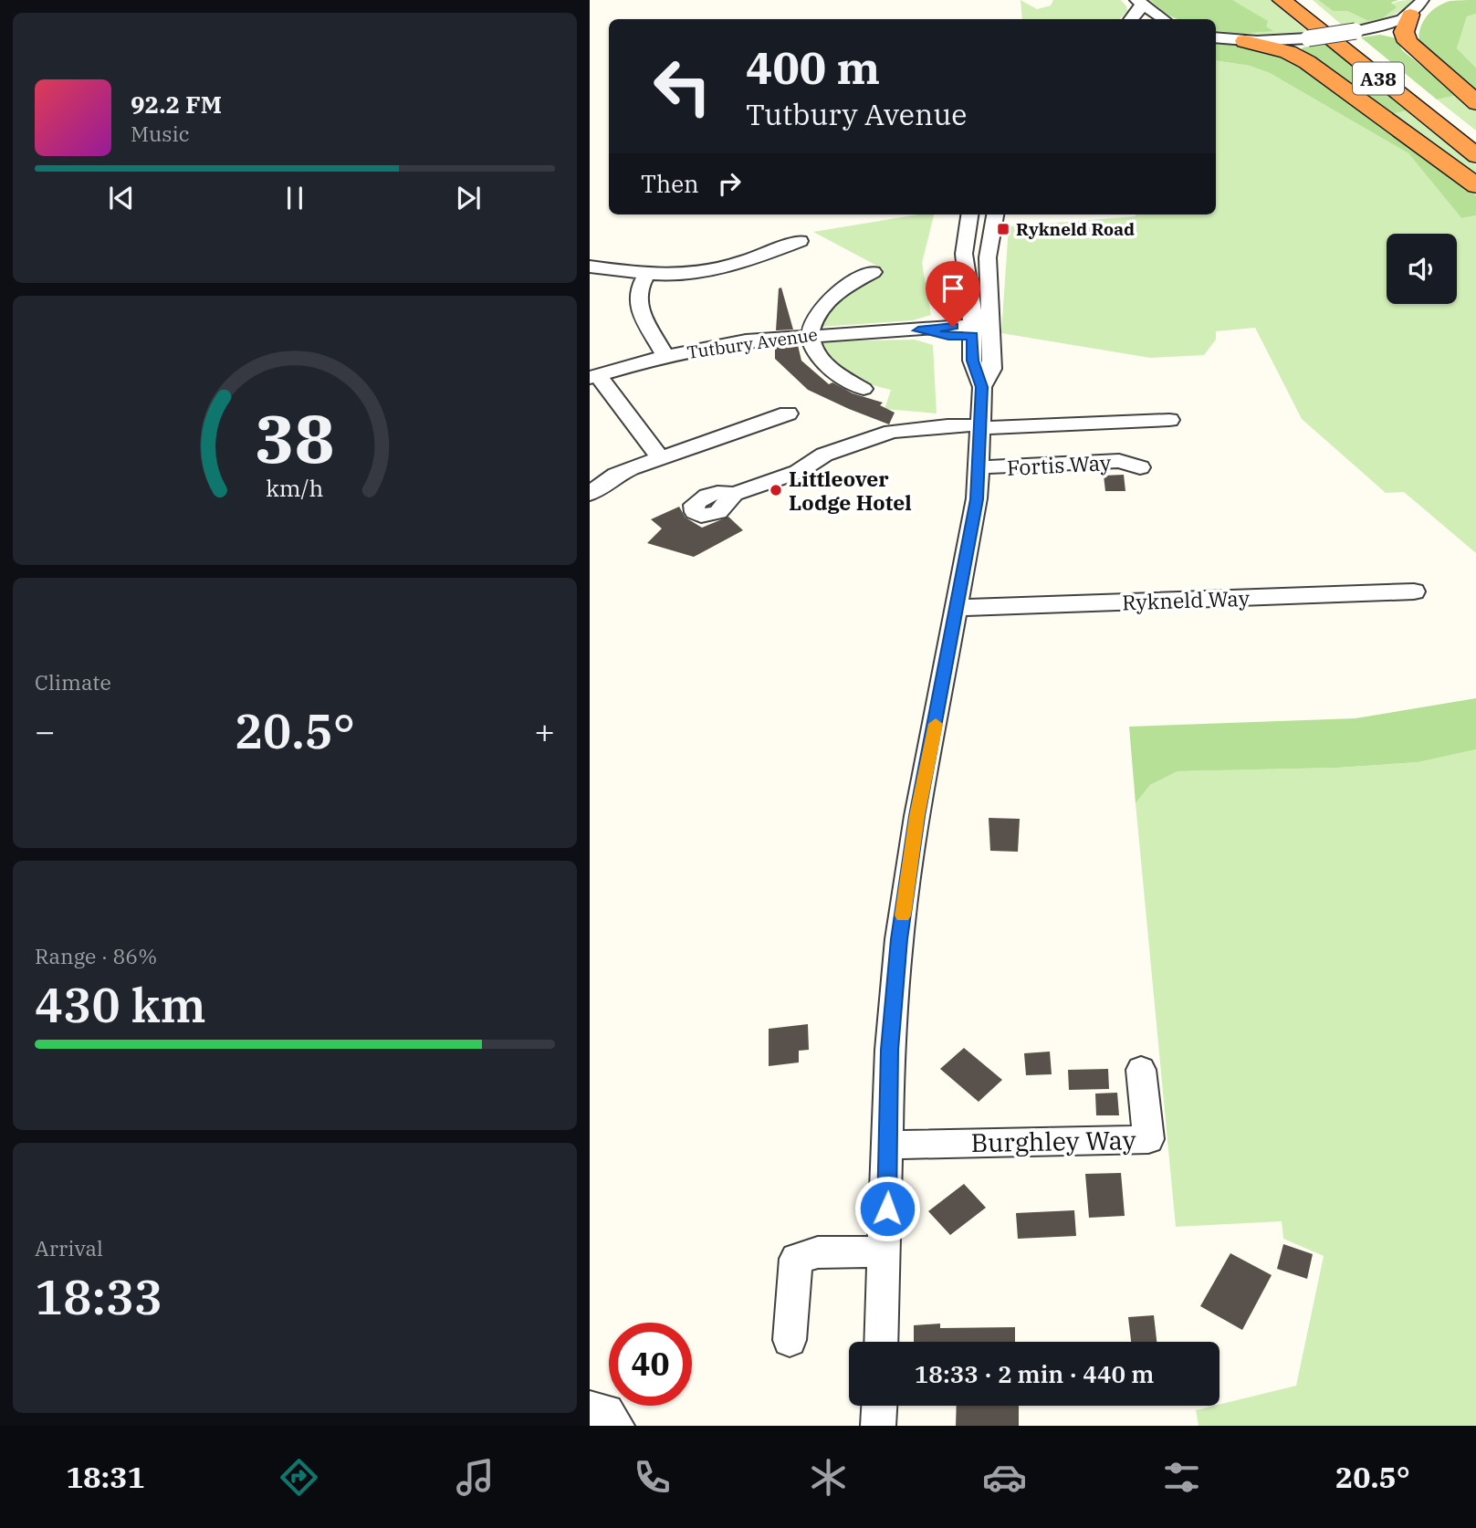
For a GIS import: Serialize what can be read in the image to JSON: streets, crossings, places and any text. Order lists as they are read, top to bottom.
{
  "streets": {
    "highway": ["A38"],
    "street": [
      "Tutbury Avenue",
      "Fortis Way",
      "Rykneld Way",
      "Burghley Way"
    ]
  },
  "places": {
    "transit": ["Rykneld Road"],
    "other": ["Littleover Lodge Hotel"]
  },
  "page": {
    "turn": ["400 m", "Tutbury Avenue"],
    "song": ["92.2 FM", "Music"],
    "then": "Then",
    "tile": [
      "Climate",
      ["Range · 86%", "430 km"],
      ["Arrival", "18:33"]
    ],
    "heat": ["−", "20.5°", "+"],
    "limit": "40",
    "trip": "18:33 · 2 min · 440 m",
    "tabs": ["18:31", "20.5°"],
    "gauge": ["38", "km/h"]
  }
}
